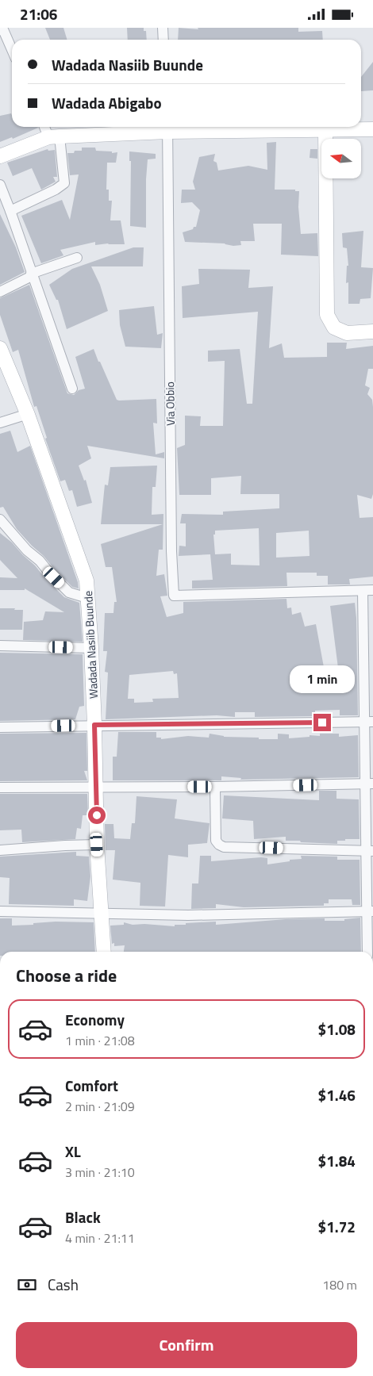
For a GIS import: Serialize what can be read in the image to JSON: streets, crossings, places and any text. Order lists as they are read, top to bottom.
{
  "streets": {
    "street": ["Via Obbio", "Wadada Nasiib Buunde"]
  },
  "north": "left",
  "page": {
    "status": "21:06",
    "banner": ["Wadada Nasiib Buunde", "Wadada Abigabo"],
    "bubble": "1 min",
    "heading": "Choose a ride",
    "list": [
      {
        "name": "Economy",
        "note": "1 min · 21:08",
        "value": "$1.08"
      },
      {
        "name": "Comfort",
        "note": "2 min · 21:09",
        "value": "$1.46"
      },
      {
        "name": "XL",
        "note": "3 min · 21:10",
        "value": "$1.84"
      },
      {
        "name": "Black",
        "note": "4 min · 21:11",
        "value": "$1.72"
      }
    ],
    "pay": ["Cash", "180 m"],
    "buttons": "Confirm"
  }
}
